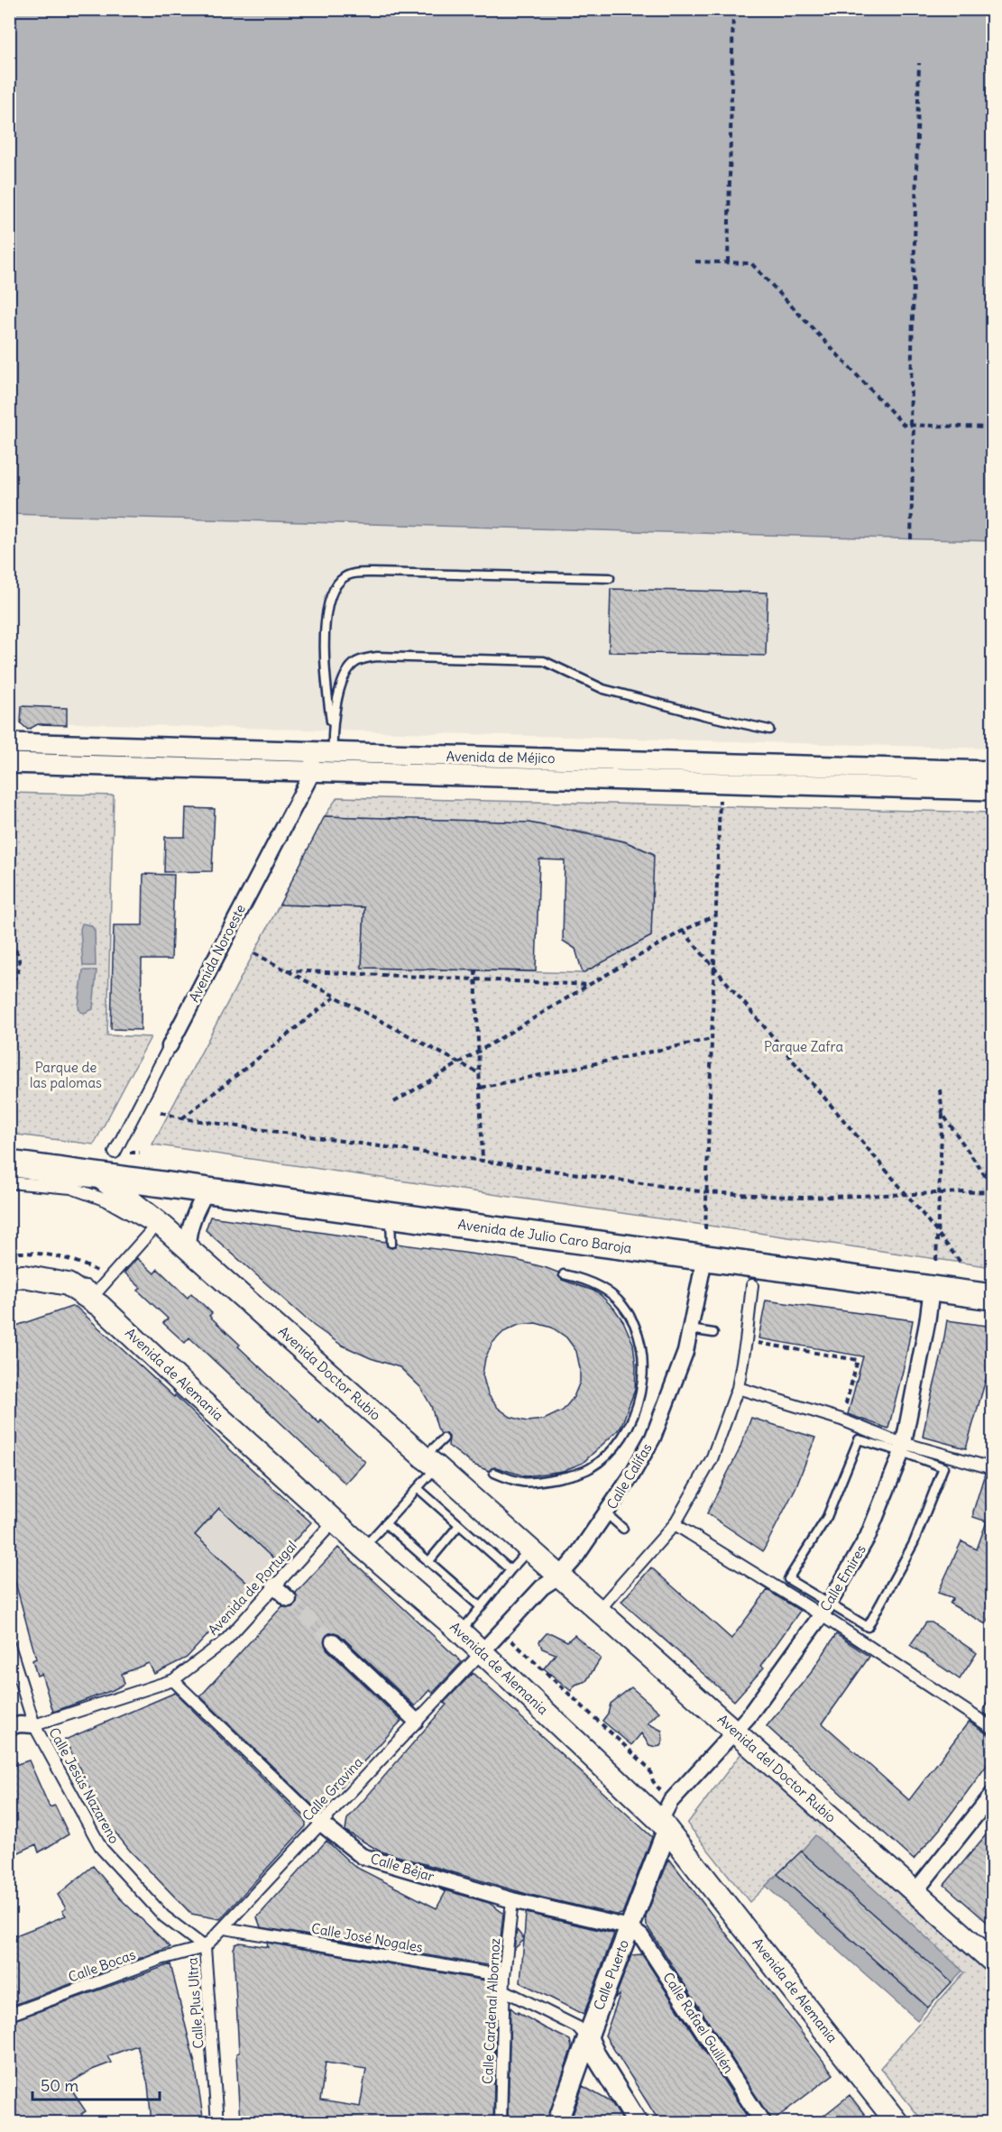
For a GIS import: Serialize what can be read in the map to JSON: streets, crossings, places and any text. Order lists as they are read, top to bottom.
{
  "streets": {
    "main road": [
      "Avenida de Julio Caro Baroja",
      "Avenida Doctor Rubio",
      "Avenida de Alemania",
      "Avenida del Doctor Rubio"
    ],
    "street": [
      "Avenida de Méjico",
      "Avenida Noroeste",
      "Calle Califas",
      "Calle Emires",
      "Avenida de Portugal",
      "Calle Jesús Nazareno",
      "Calle Gravina",
      "Calle Béjar",
      "Calle José Nogales",
      "Calle Bocas",
      "Calle Puerto",
      "Calle Plus Ultra",
      "Calle Cardenal Albornoz",
      "Calle Rafael Guillén"
    ]
  },
  "crossings": [
    ["Avenida de Méjico", "Avenida Noroeste"],
    ["Avenida de Julio Caro Baroja", "Avenida Doctor Rubio"],
    ["Avenida de Julio Caro Baroja", "Calle Califas"],
    ["Avenida de Julio Caro Baroja", "Calle Emires"],
    ["Avenida Doctor Rubio", "Calle Califas"],
    ["Avenida Doctor Rubio", "Avenida del Doctor Rubio"],
    ["Avenida de Alemania", "Calle Califas"],
    ["Avenida de Alemania", "Calle Emires"],
    ["Avenida de Alemania", "Avenida de Portugal"],
    ["Avenida de Alemania", "Calle Gravina"],
    ["Avenida de Alemania", "Calle Puerto"],
    ["Calle Califas", "Avenida del Doctor Rubio"],
    ["Calle Califas", "Calle Gravina"],
    ["Calle Emires", "Avenida del Doctor Rubio"],
    ["Calle Emires", "Calle Puerto"],
    ["Avenida de Portugal", "Calle Jesús Nazareno"],
    ["Avenida de Portugal", "Calle Béjar"],
    ["Calle Jesús Nazareno", "Calle Gravina"],
    ["Calle Jesús Nazareno", "Calle Bocas"],
    ["Calle Jesús Nazareno", "Calle Plus Ultra"],
    ["Calle Gravina", "Calle Béjar"],
    ["Calle Gravina", "Calle José Nogales"],
    ["Calle Gravina", "Calle Bocas"],
    ["Calle Gravina", "Calle Plus Ultra"],
    ["Calle Béjar", "Calle Puerto"],
    ["Calle Béjar", "Calle Cardenal Albornoz"],
    ["Calle Béjar", "Calle Rafael Guillén"],
    ["Calle José Nogales", "Calle Cardenal Albornoz"],
    ["Calle Bocas", "Calle Plus Ultra"],
    ["Calle Puerto", "Calle Rafael Guillén"]
  ],
  "parks": ["Parque Zafra", "Parque de las palomas"],
  "scale_bar": "50 m"
}
